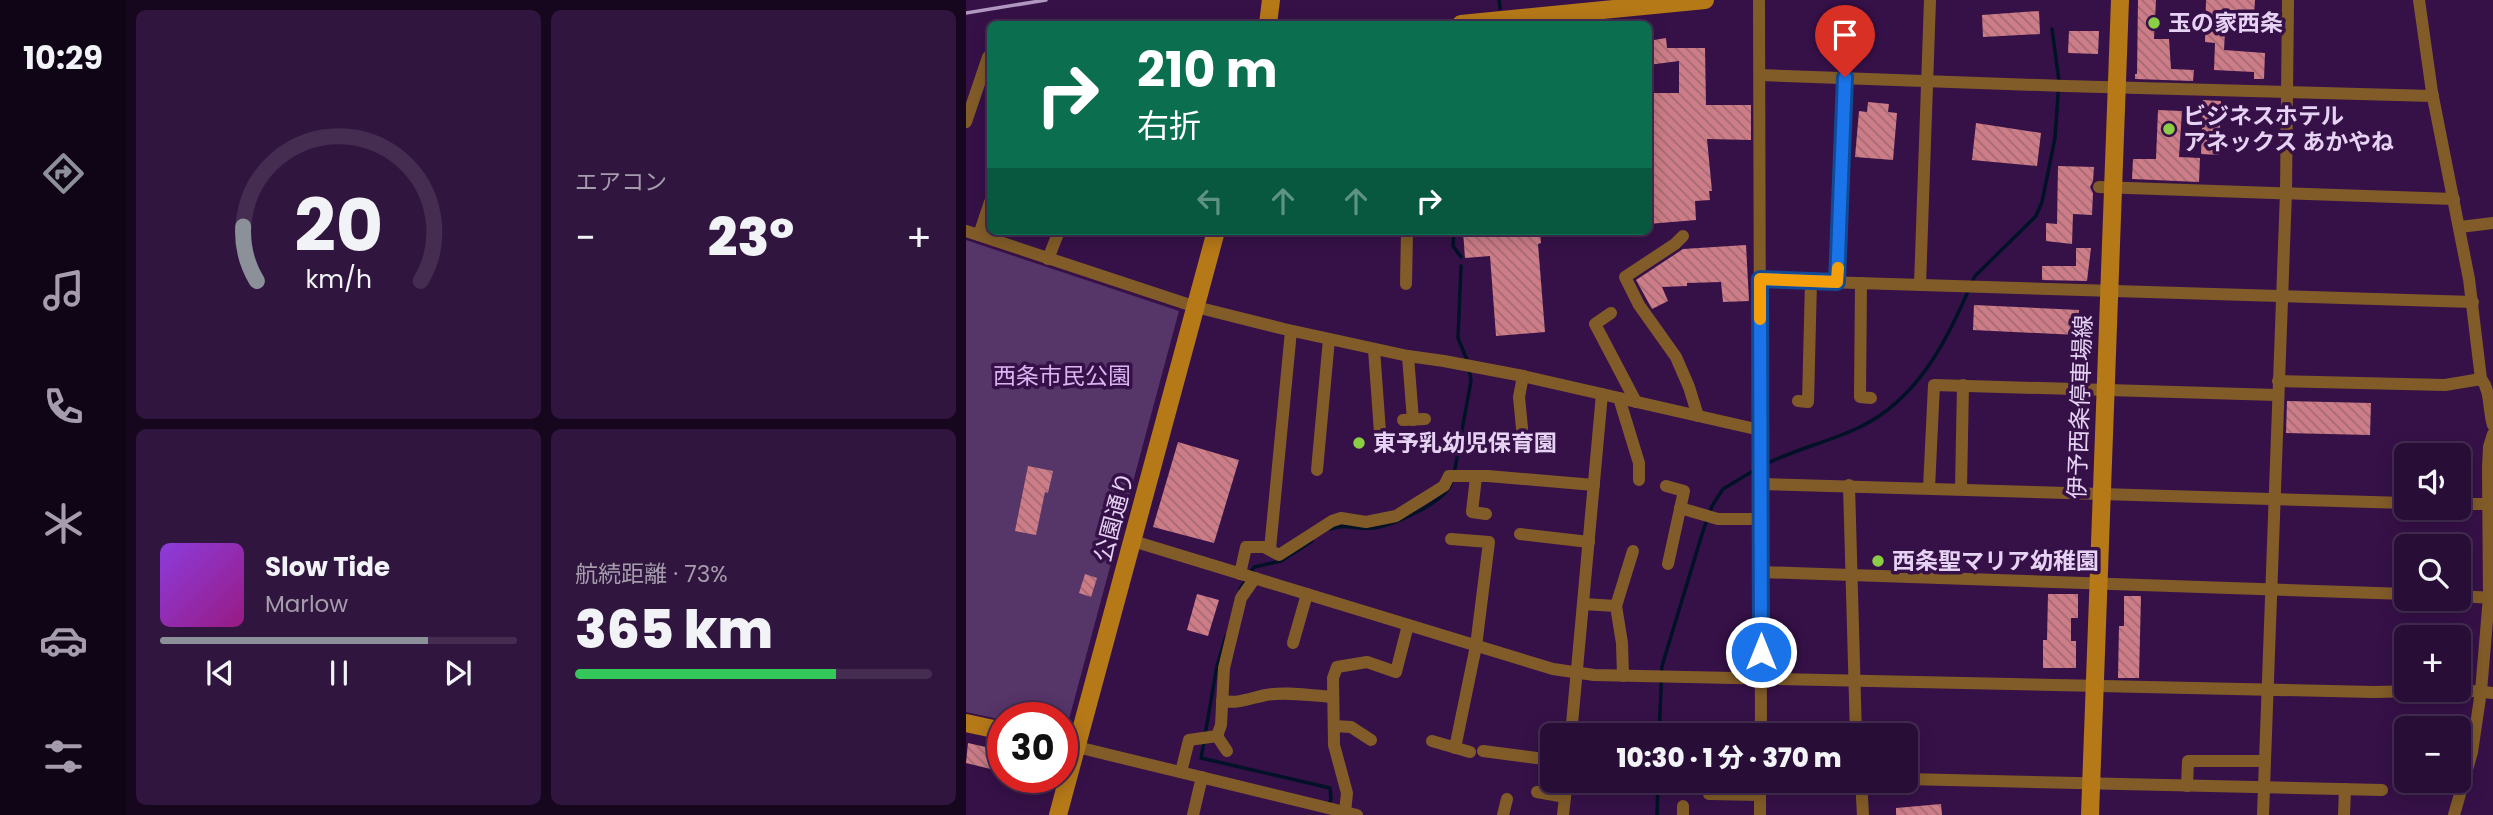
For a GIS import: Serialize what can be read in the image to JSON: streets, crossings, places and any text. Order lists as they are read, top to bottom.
{
  "streets": {
    "street": ["伊予西条停車場線", "公園通り"]
  },
  "parks": ["西条市民公園"],
  "places": [
    "玉の家西条",
    "ビジネスホテル アネックス あかやね",
    "東予乳幼児保育園",
    "西条聖マリア幼稚園"
  ],
  "page": {
    "tabs": "10:29",
    "tile": [
      "エアコン",
      ["航続距離 · 73%", "365 km"]
    ],
    "turn": ["210 m", "右折"],
    "heat": ["−", "23°", "+"],
    "map_buttons": ["+", "−"],
    "song": ["Slow Tide", "Marlow"],
    "limit": "30",
    "trip": "10:30 · 1 分 · 370 m",
    "gauge": ["20", "km/h"]
  }
}
